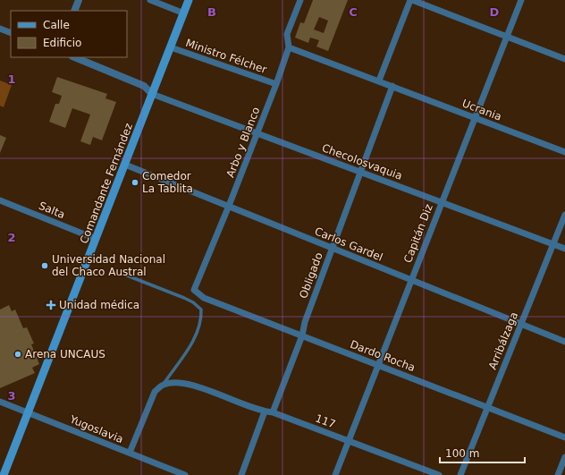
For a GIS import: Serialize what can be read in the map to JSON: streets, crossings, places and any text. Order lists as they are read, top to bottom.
{
  "streets": {
    "main road": ["Comandante Fernández"],
    "street": [
      "Ministro Félcher",
      "Ucrania",
      "Arbo y Blanco",
      "Checolosvaquia",
      "Salta",
      "Capitán Diz",
      "Carlos Gardel",
      "Obligado",
      "Arribálzaga",
      "Dardo Rocha",
      "117",
      "Yugoslavia"
    ]
  },
  "crossings": [
    ["Ministro Félcher", "Arbo y Blanco"],
    ["Ministro Félcher", "Comandante Fernández"],
    ["Ucrania", "Capitán Diz"],
    ["Ucrania", "Obligado"],
    ["Arbo y Blanco", "Checolosvaquia"],
    ["Arbo y Blanco", "Carlos Gardel"],
    ["Arbo y Blanco", "Dardo Rocha"],
    ["Checolosvaquia", "Comandante Fernández"],
    ["Checolosvaquia", "Capitán Diz"],
    ["Checolosvaquia", "Obligado"],
    ["Checolosvaquia", "Arribálzaga"],
    ["Comandante Fernández", "Salta"],
    ["Comandante Fernández", "Carlos Gardel"],
    ["Comandante Fernández", "Yugoslavia"],
    ["Capitán Diz", "Carlos Gardel"],
    ["Capitán Diz", "Dardo Rocha"],
    ["Capitán Diz", "117"],
    ["Carlos Gardel", "Obligado"],
    ["Carlos Gardel", "Arribálzaga"],
    ["Obligado", "Dardo Rocha"],
    ["Obligado", "117"],
    ["Arribálzaga", "Dardo Rocha"]
  ],
  "places": {
    "other": ["Comedor La Tablita", "Universidad Nacional del Chaco Austral", "Arena UNCAUS"],
    "health": ["Unidad médica"]
  },
  "legend": ["Calle", "Edificio"],
  "scale_bar": "100 m",
  "grid": {
    "columns": ["B", "C", "D"],
    "rows": ["1", "2", "3"]
  }
}
